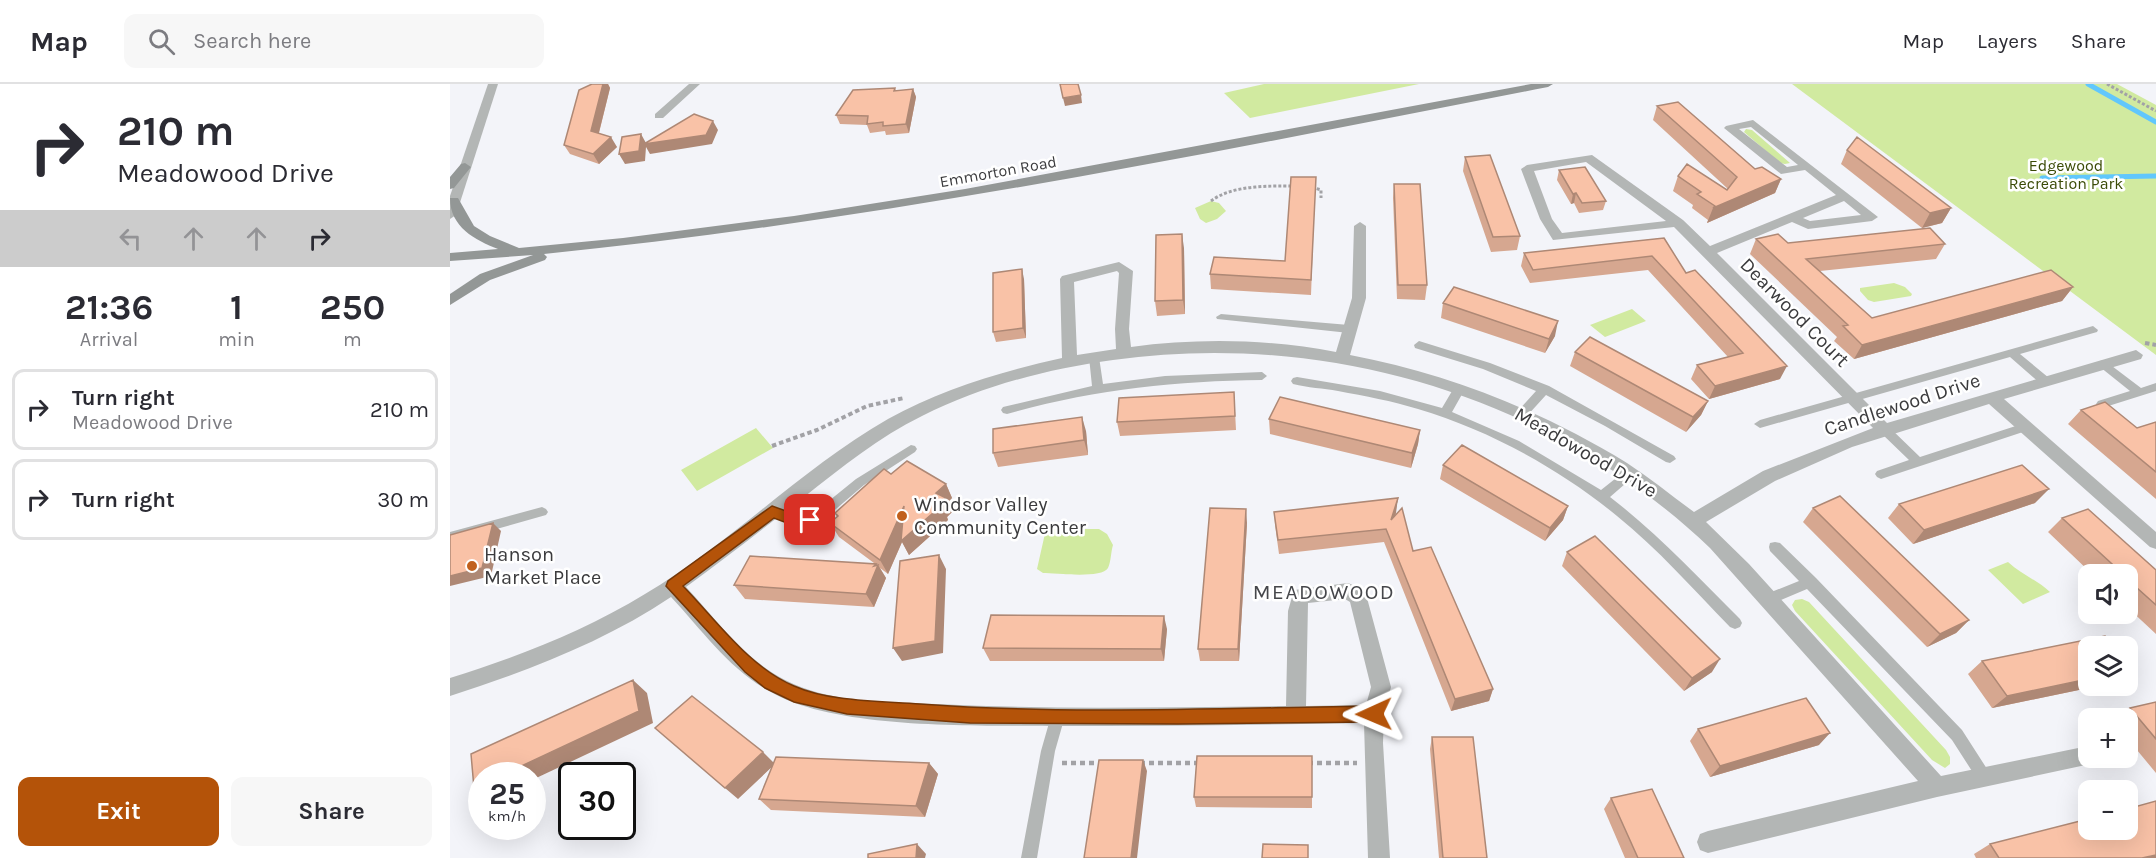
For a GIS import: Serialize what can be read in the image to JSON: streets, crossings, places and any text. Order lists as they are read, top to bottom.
{
  "streets": {
    "main road": ["Emmorton Road"],
    "street": ["Dearwood Court", "Candlewood Drive", "Meadowood Drive"]
  },
  "crossings": [
    ["Dearwood Court", "Candlewood Drive"],
    ["Candlewood Drive", "Meadowood Drive"]
  ],
  "districts": ["MEADOWOOD"],
  "parks": ["Edgewood Recreation Park"],
  "places": ["Windsor Valley Community Center", "Hanson Market Place"],
  "page": {
    "header": "Map",
    "search": "Search here",
    "nav": ["Map", "Layers", "Share"],
    "turn": ["210 m", "Meadowood Drive"],
    "eta": [
      "21:36",
      "Arrival",
      "1",
      "min",
      "250",
      "m"
    ],
    "list": [
      {
        "name": "Turn right",
        "note": "Meadowood Drive",
        "value": "210 m"
      },
      {
        "name": "Turn right",
        "value": "30 m"
      }
    ],
    "map_buttons": ["+", "−"],
    "speed": "25 km/h",
    "limit": "30",
    "buttons": ["Exit", "Share"]
  }
}
